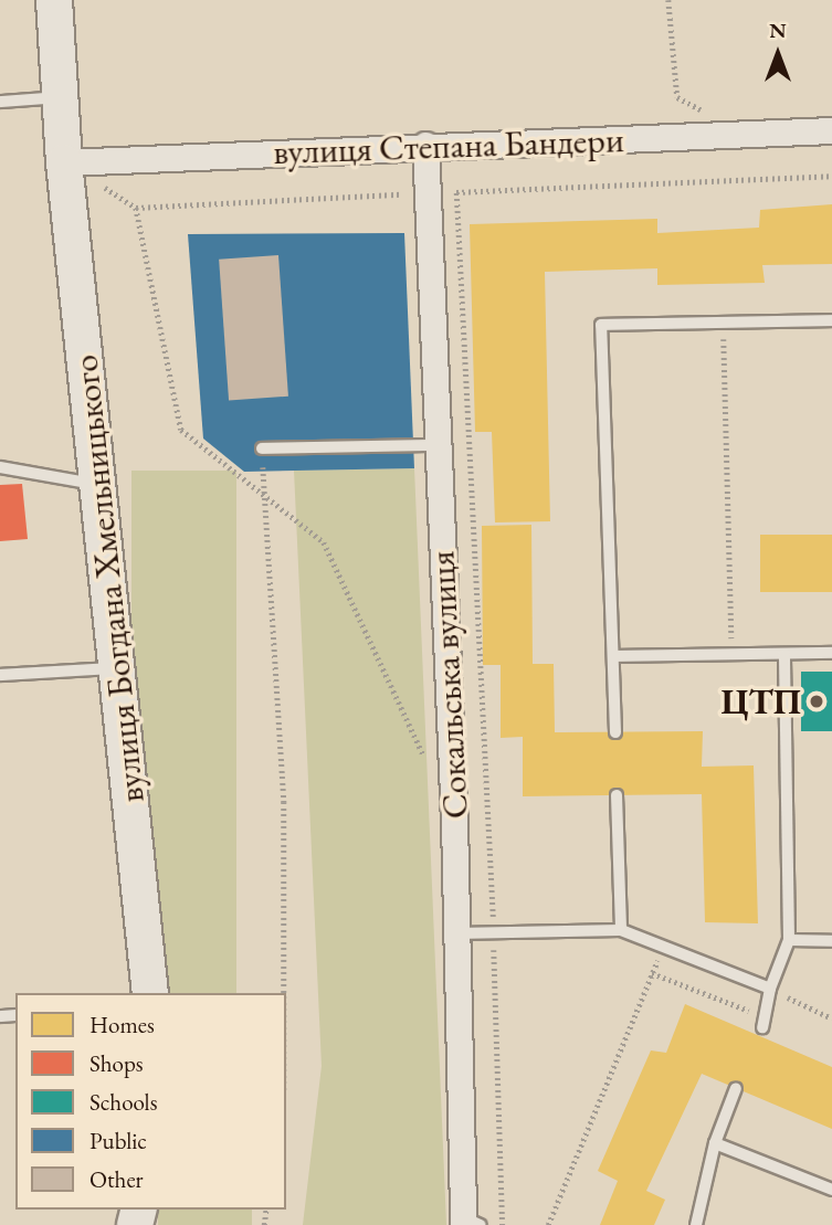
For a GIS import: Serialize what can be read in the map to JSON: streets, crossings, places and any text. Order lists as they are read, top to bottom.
{
  "streets": {
    "street": ["вулиця Степана Бандери", "вулиця Богдана Хмельницького", "Сокальська вулиця"]
  },
  "crossings": [
    ["вулиця Степана Бандери", "вулиця Богдана Хмельницького"],
    ["вулиця Степана Бандери", "Сокальська вулиця"]
  ],
  "places": ["ЦТП"],
  "legend": [
    "Homes",
    "Shops",
    "Schools",
    "Public",
    "Other"
  ],
  "north": "top"
}
